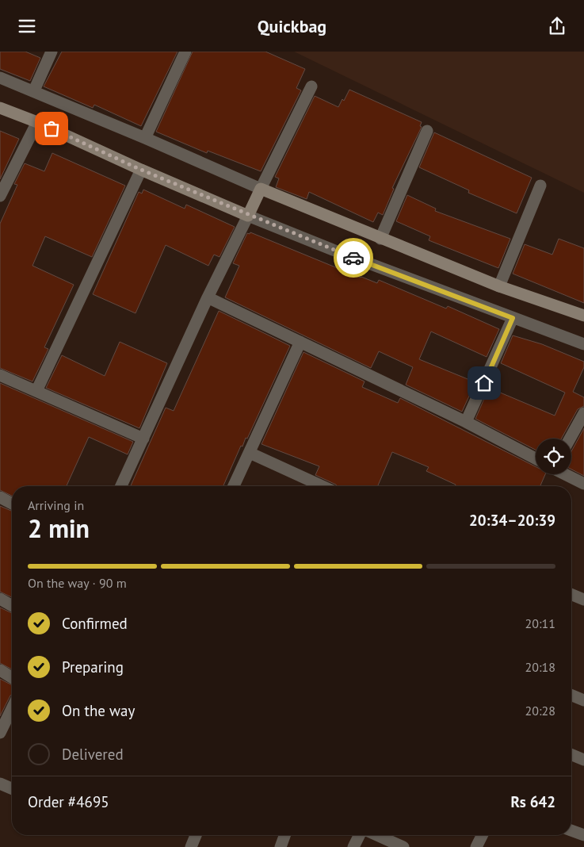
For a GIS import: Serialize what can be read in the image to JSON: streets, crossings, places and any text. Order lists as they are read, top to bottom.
{
  "page": {
    "header": "Quickbag",
    "heading": ["2 min", "Arriving in", "20:34–20:39"],
    "panel": ["Order #4695", "Rs 642"],
    "bar": "On the way · 90 m",
    "list": [
      ["Confirmed", "20:11"],
      ["Preparing", "20:18"],
      ["On the way", "20:28"],
      "Delivered"
    ]
  }
}
